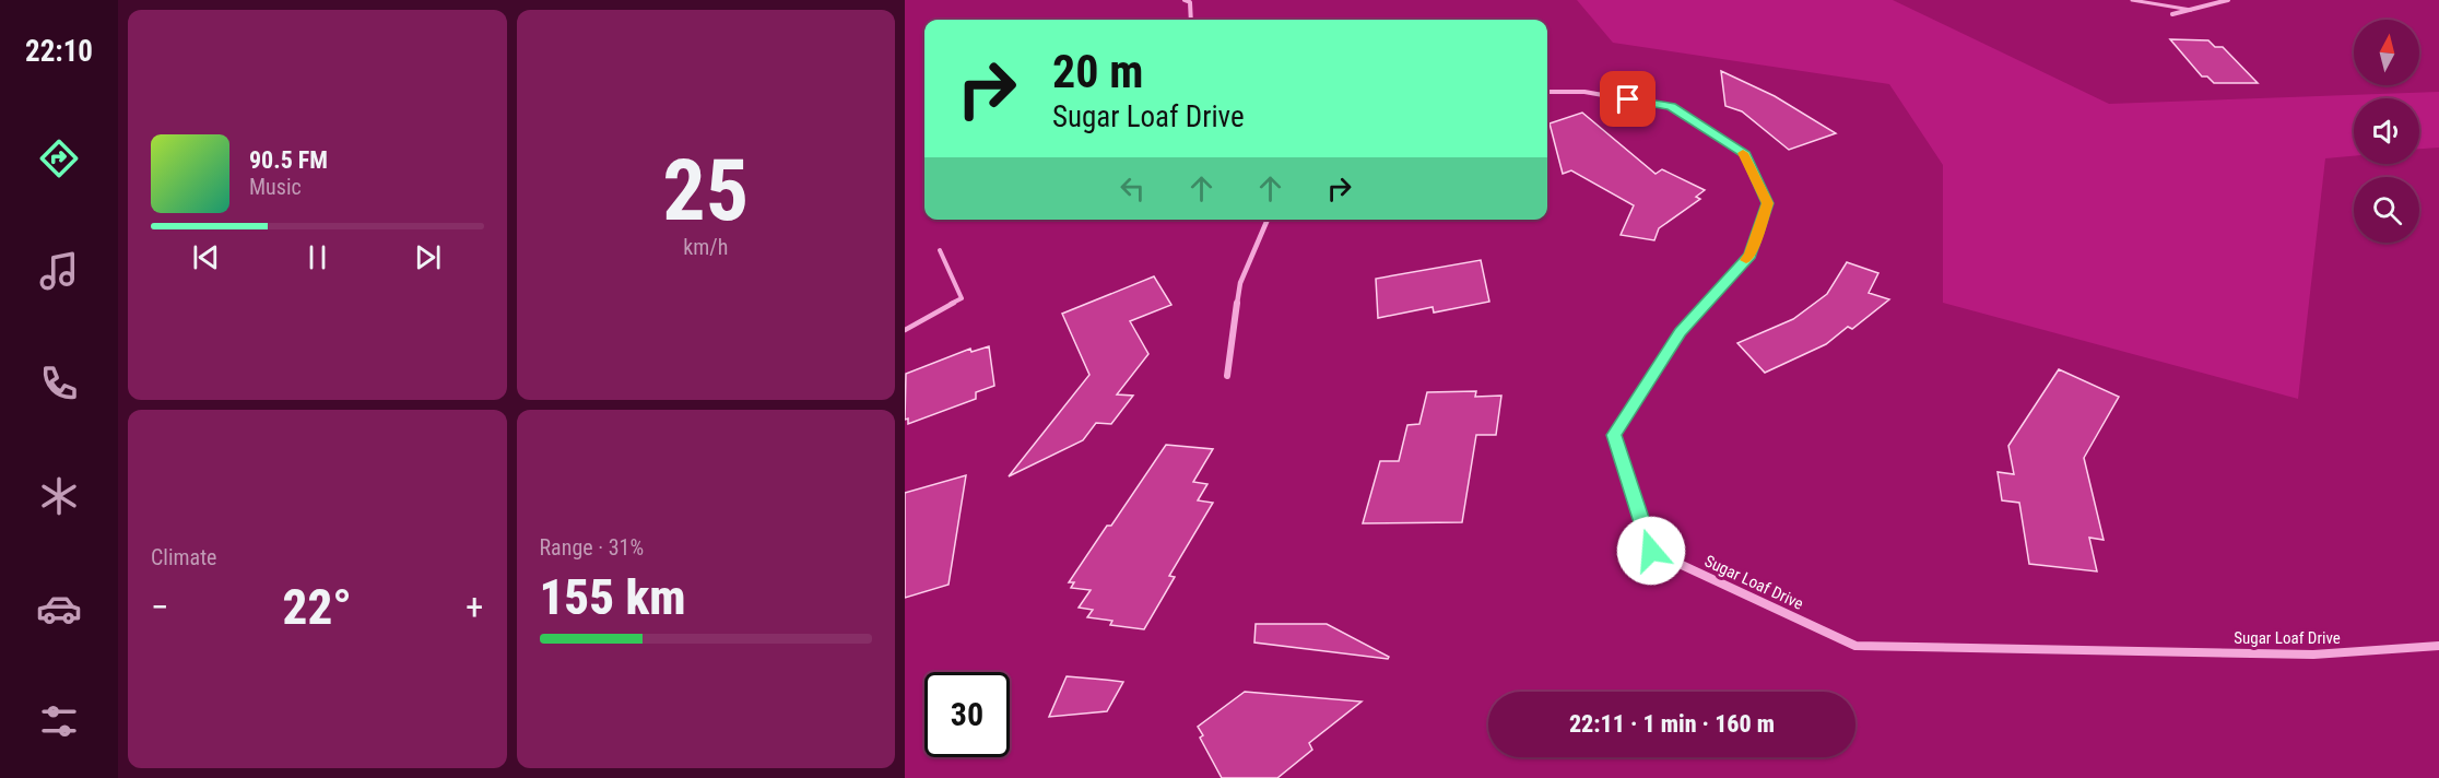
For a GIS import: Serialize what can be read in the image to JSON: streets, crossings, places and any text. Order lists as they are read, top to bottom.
{
  "streets": {
    "street": ["Sugar Loaf Drive"]
  },
  "north": "top",
  "page": {
    "tabs": "22:10",
    "tile": [
      ["25", "km/h"],
      "Climate",
      ["Range · 31%", "155 km"]
    ],
    "turn": ["20 m", "Sugar Loaf Drive"],
    "song": ["90.5 FM", "Music"],
    "heat": ["−", "22°", "+"],
    "limit": "30",
    "trip": "22:11 · 1 min · 160 m"
  }
}
